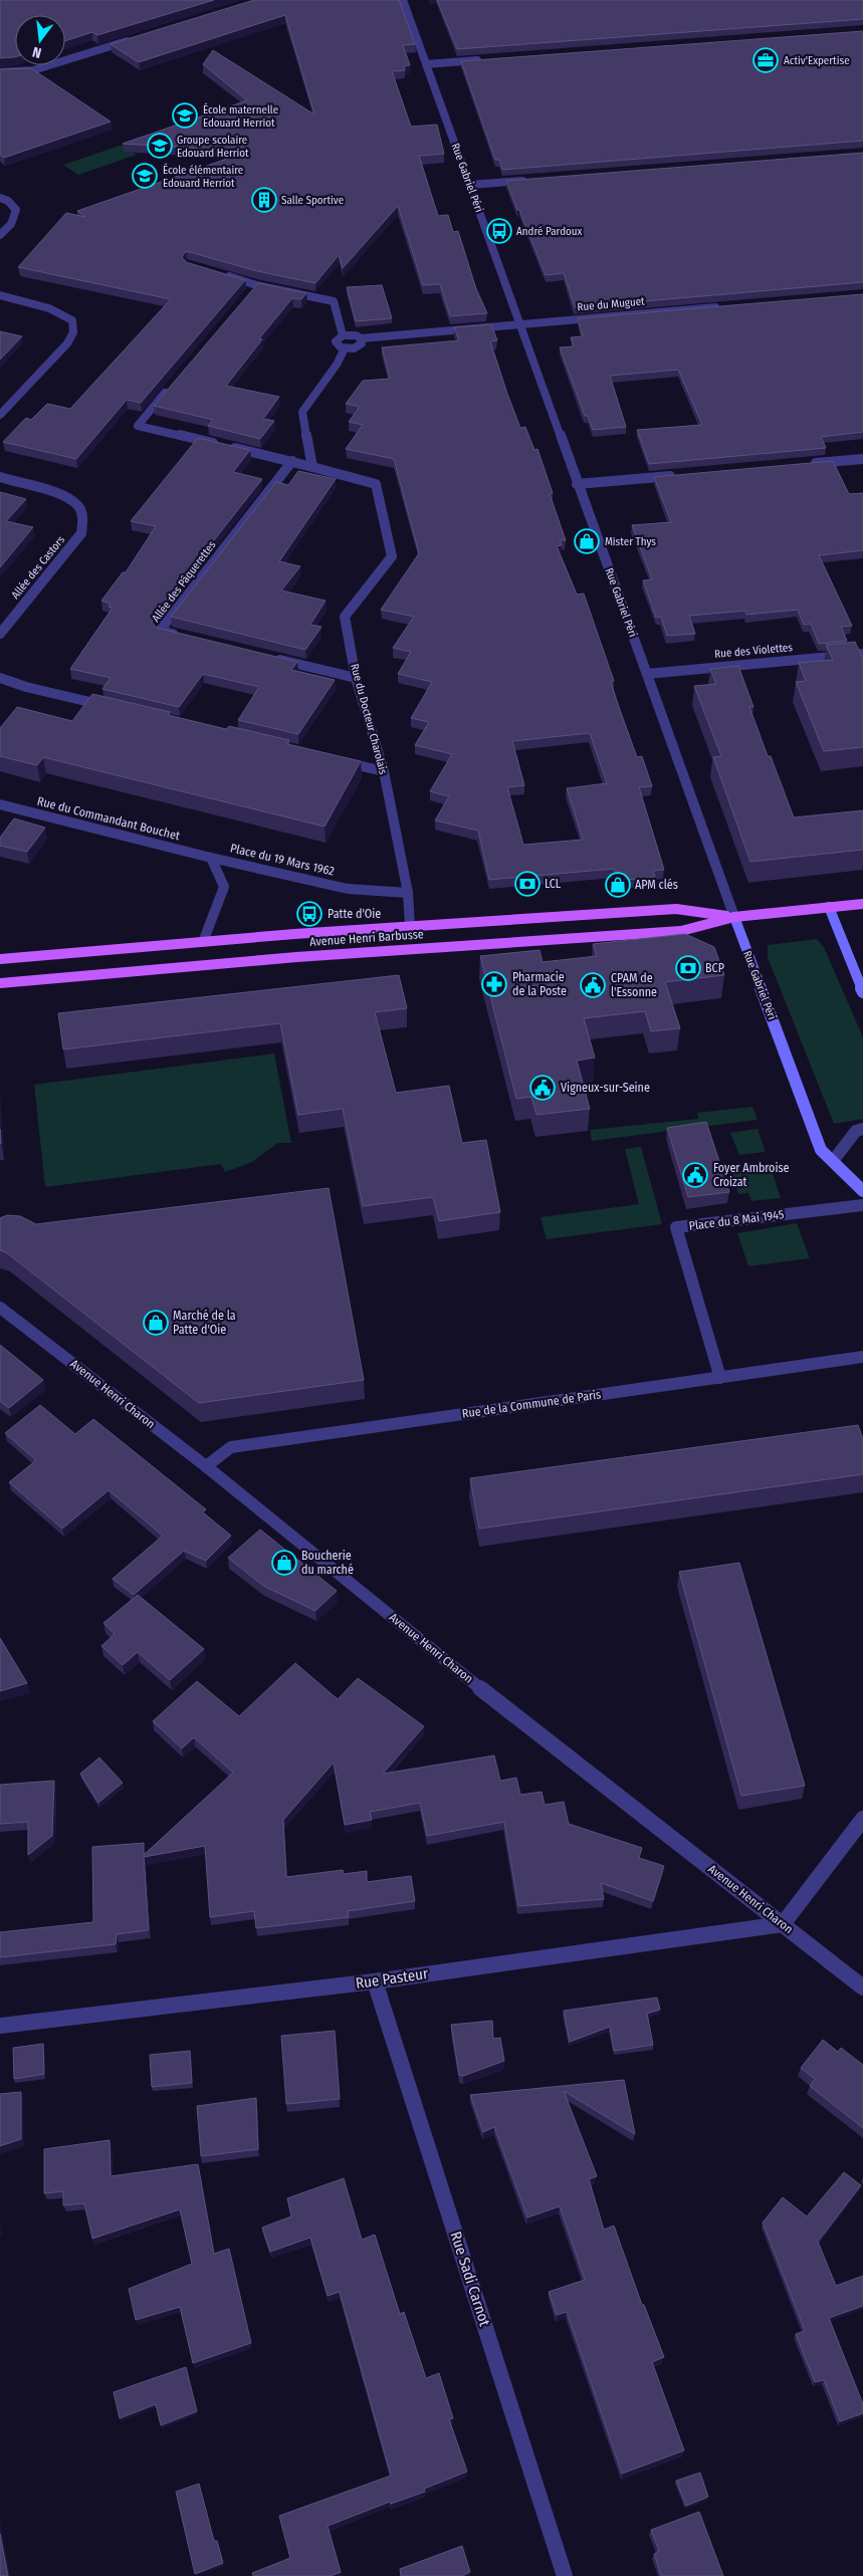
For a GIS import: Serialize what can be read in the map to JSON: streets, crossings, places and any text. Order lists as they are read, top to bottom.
{
  "streets": {
    "main road": ["Avenue Henri Barbusse"],
    "street": [
      "Rue Gabriel Péri",
      "Rue du Muguet",
      "Allée des Castors",
      "Allée des Pâquerettes",
      "Rue des Violettes",
      "Rue du Docteur Charolais",
      "Rue du Commandant Bouchet",
      "Place du 19 Mars 1962",
      "Place du 8 Mai 1945",
      "Avenue Henri Charon",
      "Rue de la Commune de Paris",
      "Rue Pasteur",
      "Rue Sadi Carnot"
    ]
  },
  "crossings": [
    ["Rue Gabriel Péri", "Rue du Muguet"],
    ["Rue Gabriel Péri", "Rue des Violettes"],
    ["Rue Gabriel Péri", "Avenue Henri Barbusse"],
    ["Rue du Docteur Charolais", "Place du 19 Mars 1962"],
    ["Rue du Docteur Charolais", "Avenue Henri Barbusse"],
    ["Rue du Commandant Bouchet", "Place du 19 Mars 1962"],
    ["Place du 19 Mars 1962", "Avenue Henri Barbusse"],
    ["Place du 8 Mai 1945", "Rue de la Commune de Paris"],
    ["Avenue Henri Charon", "Rue de la Commune de Paris"],
    ["Avenue Henri Charon", "Rue Pasteur"],
    ["Rue Pasteur", "Rue Sadi Carnot"]
  ],
  "places": {
    "office": ["Activ'Expertise"],
    "school or university": ["École maternelle Edouard Herriot", "Groupe scolaire Edouard Herriot", "École élémentaire Edouard Herriot"],
    "building": ["Salle Sportive"],
    "bus stop": ["André Pardoux", "Patte d'Oie"],
    "shop": [
      "Mister Thys",
      "APM clés",
      "Marché de la Patte d'Oie",
      "Boucherie du marché"
    ],
    "bank": ["LCL", "BCP"],
    "pharmacy": ["Pharmacie de la Poste"],
    "public building": ["CPAM de l'Essonne", "Vigneux-sur-Seine", "Foyer Ambroise Croizat"]
  },
  "north": "bottom"
}
